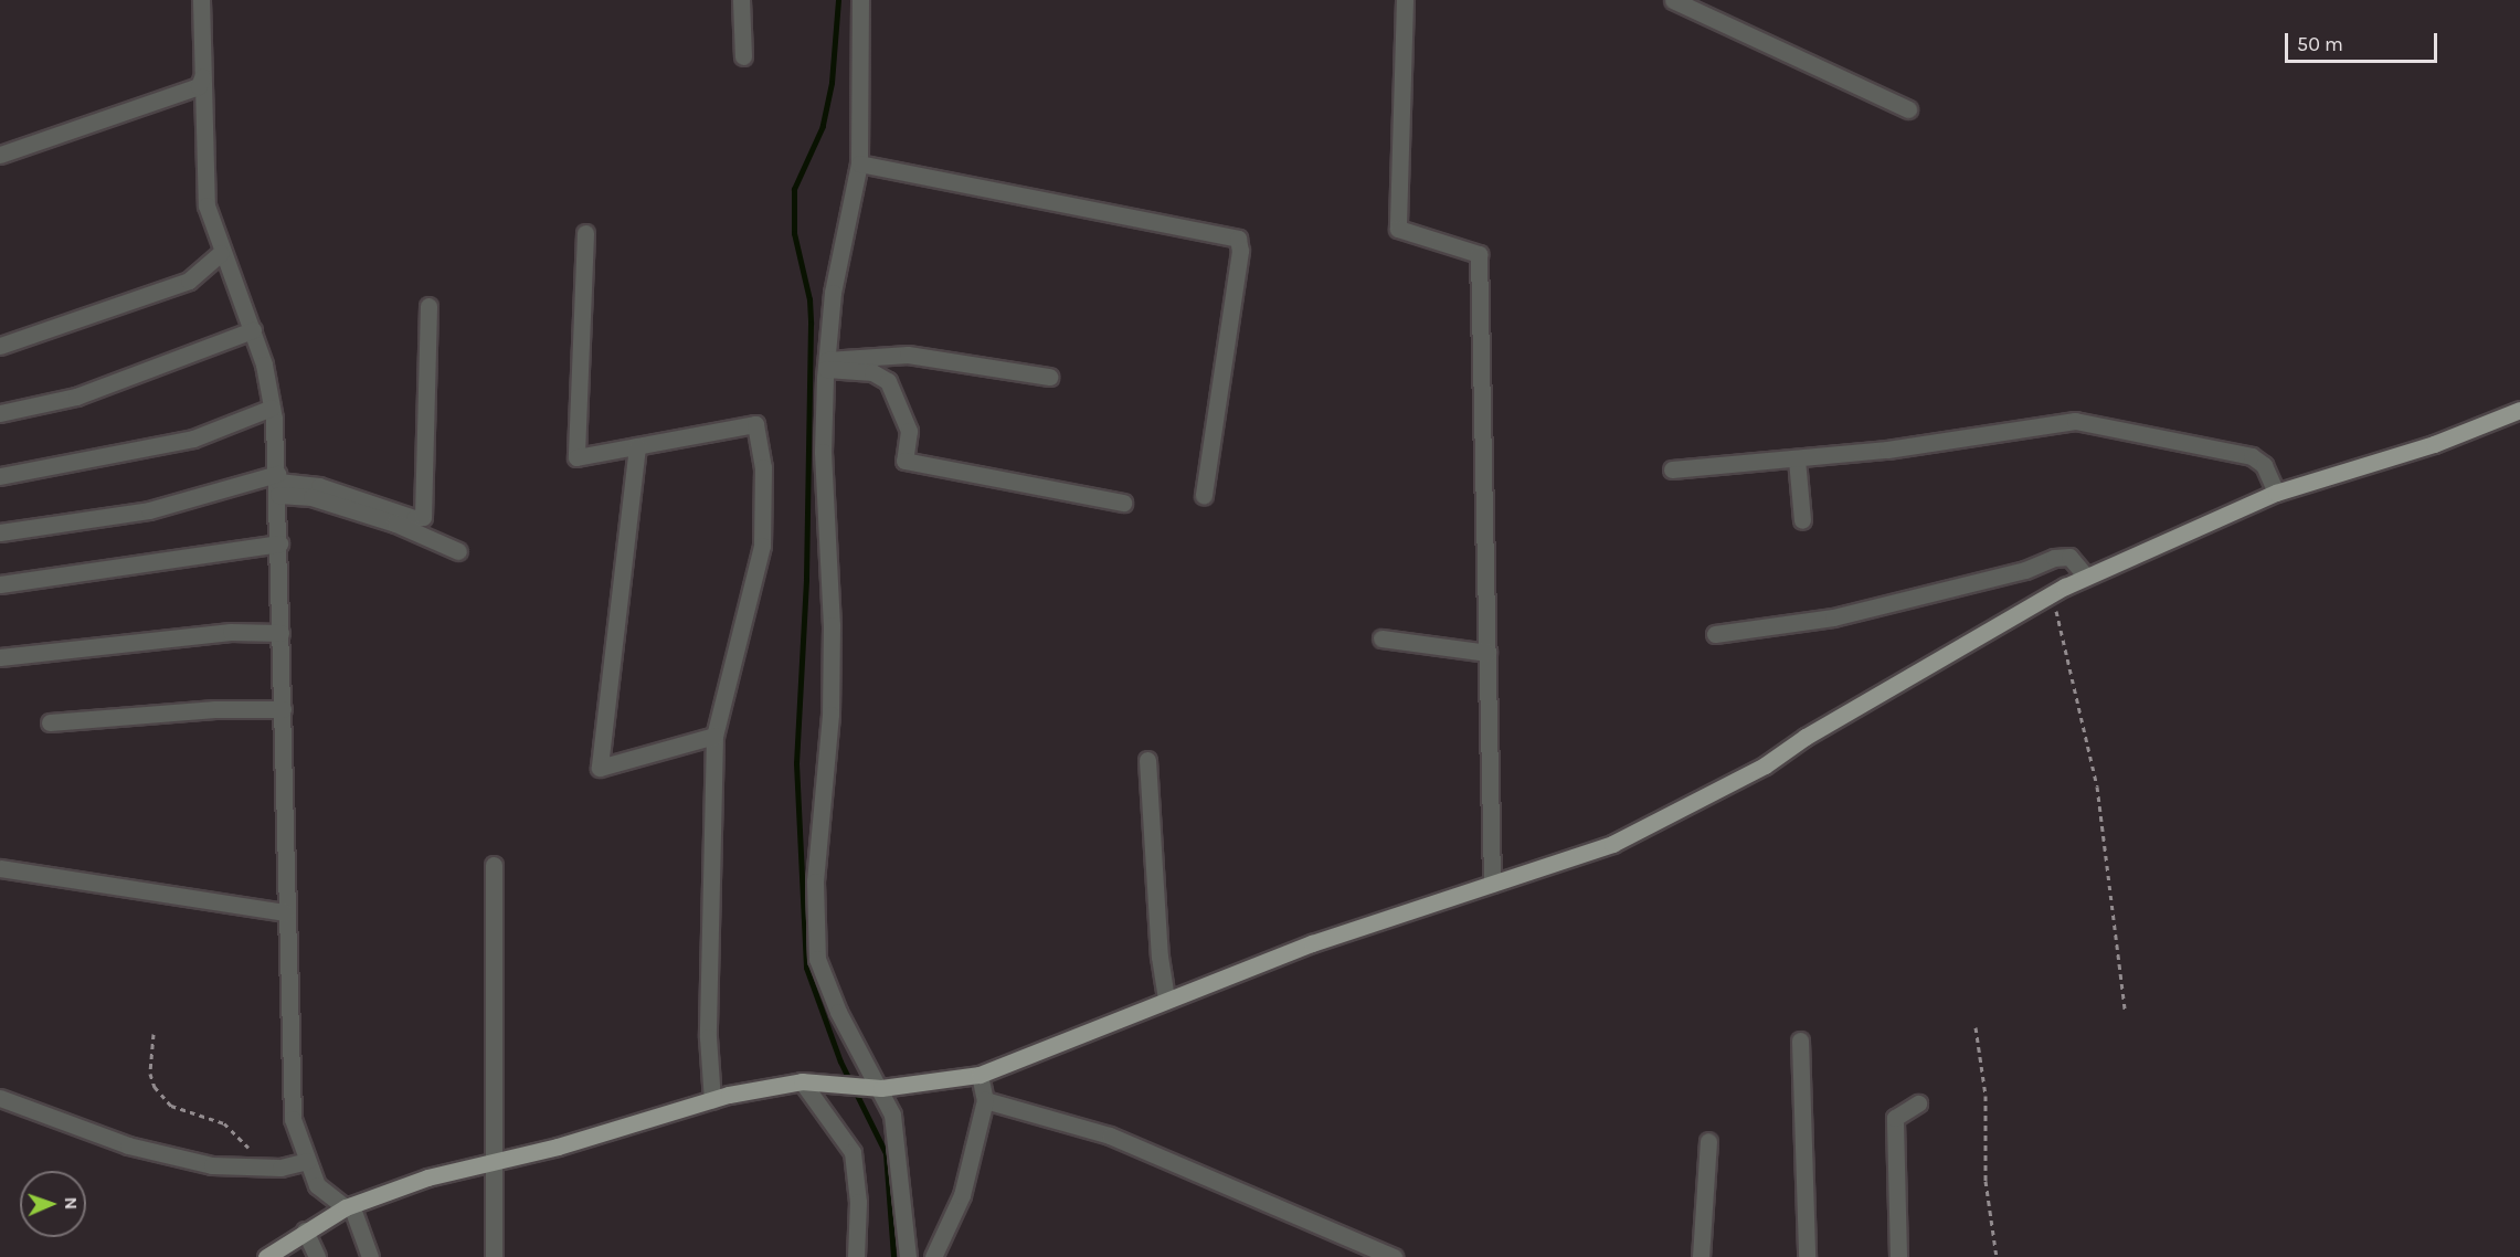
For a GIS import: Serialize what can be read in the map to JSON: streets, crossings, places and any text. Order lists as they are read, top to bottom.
{
  "scale_bar": "50 m",
  "north": "right"
}
